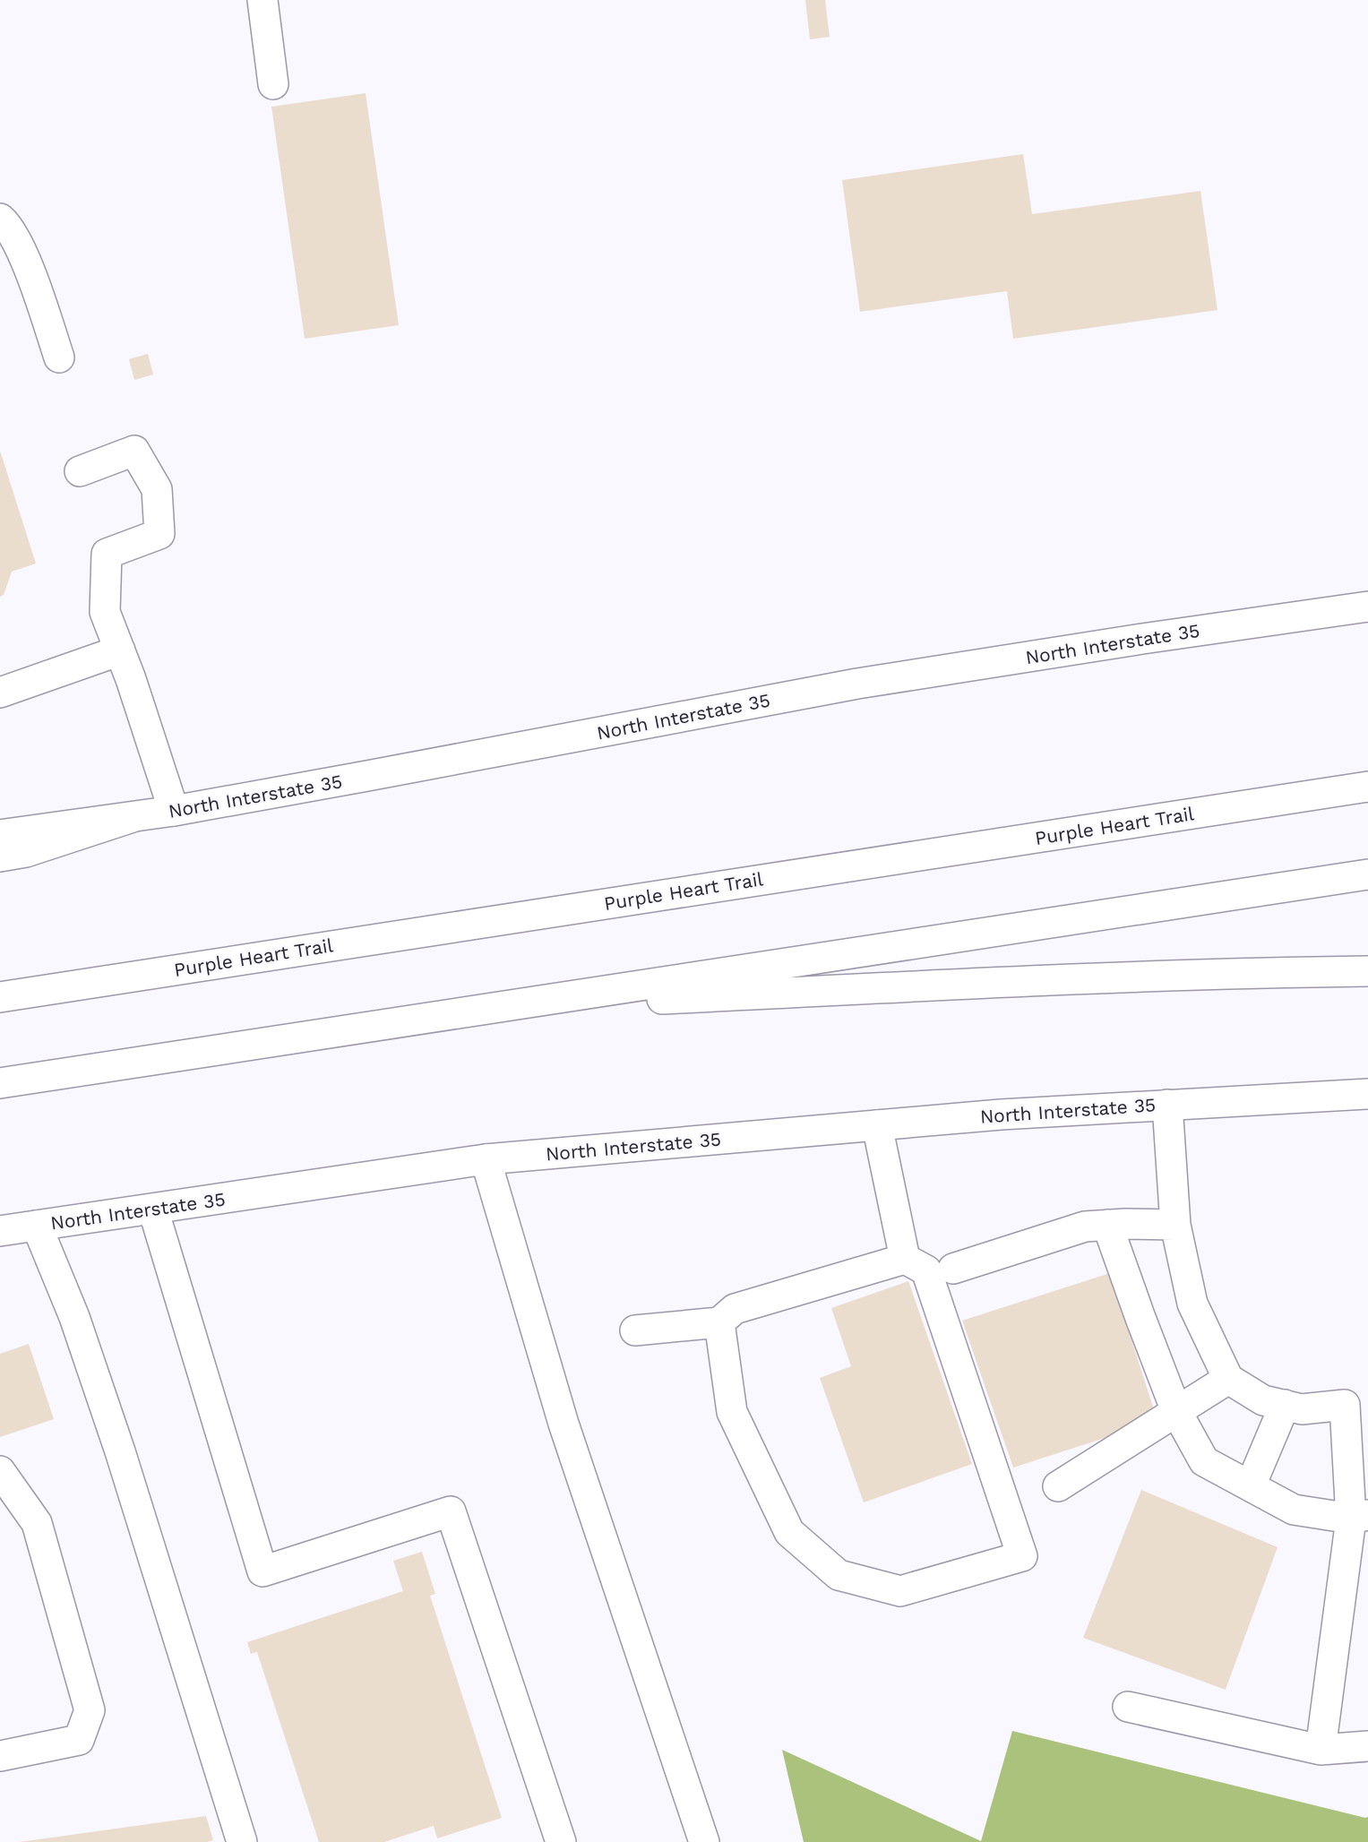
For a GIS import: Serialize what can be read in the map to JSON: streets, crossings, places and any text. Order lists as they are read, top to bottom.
{
  "streets": {
    "main road": ["North Interstate 35", "Purple Heart Trail"]
  }
}
